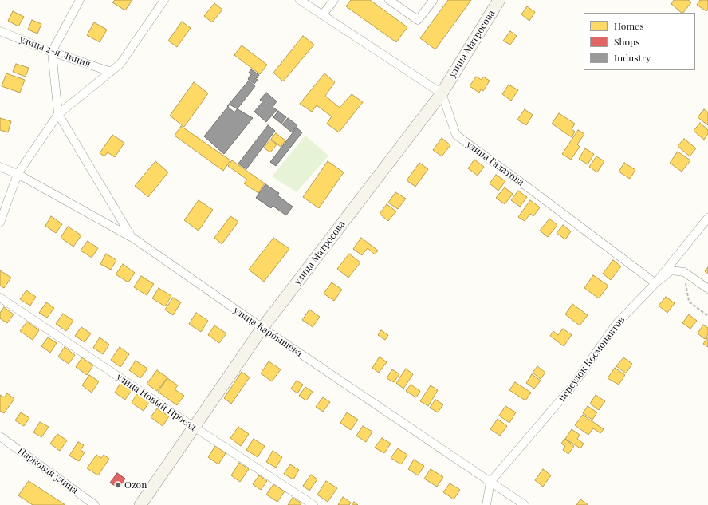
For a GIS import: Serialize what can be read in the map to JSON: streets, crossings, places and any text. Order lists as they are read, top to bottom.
{
  "streets": {
    "street": [
      "улица Матросова",
      "улица 2-я Линия",
      "улица Галатова",
      "улица Карбышева",
      "переулок Космонавтов",
      "улица Новый Проезд",
      "Парковая улица"
    ]
  },
  "crossings": [
    ["улица Матросова", "улица Галатова"],
    ["улица Матросова", "улица Карбышева"],
    ["улица Матросова", "улица Новый Проезд"],
    ["улица Галатова", "переулок Космонавтов"],
    ["улица Карбышева", "переулок Космонавтов"]
  ],
  "places": ["Ozon"],
  "legend": ["Homes", "Shops", "Industry"]
}
